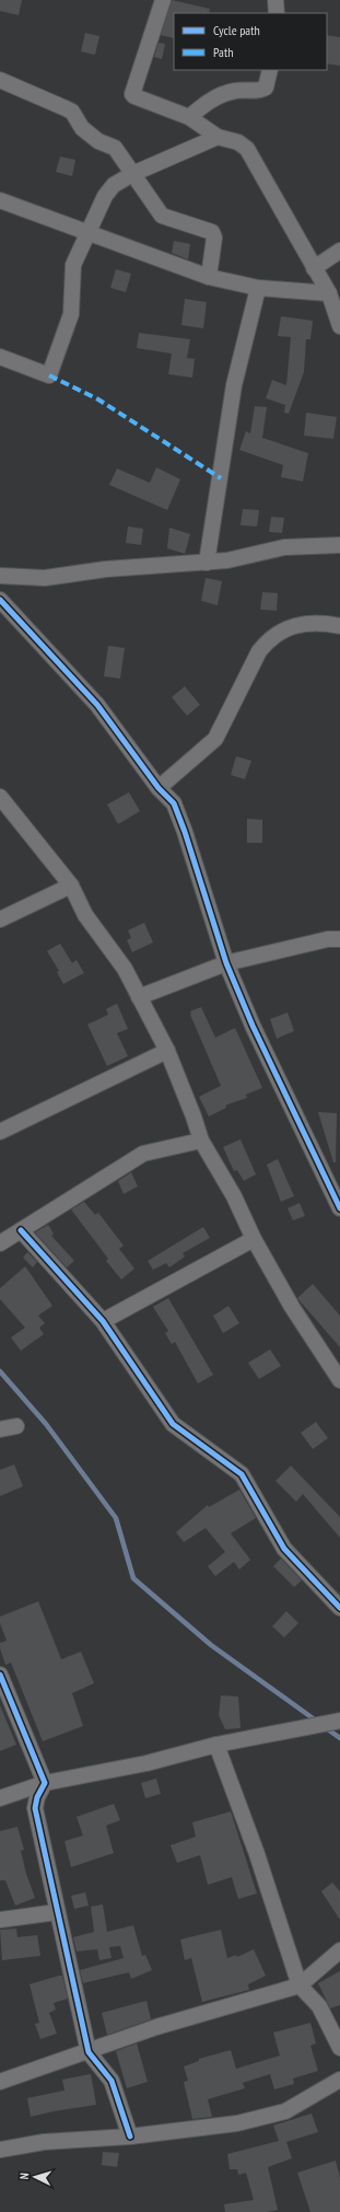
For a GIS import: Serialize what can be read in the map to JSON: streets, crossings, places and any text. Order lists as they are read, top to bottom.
{
  "legend": ["Cycle path", "Path"],
  "north": "left"
}
